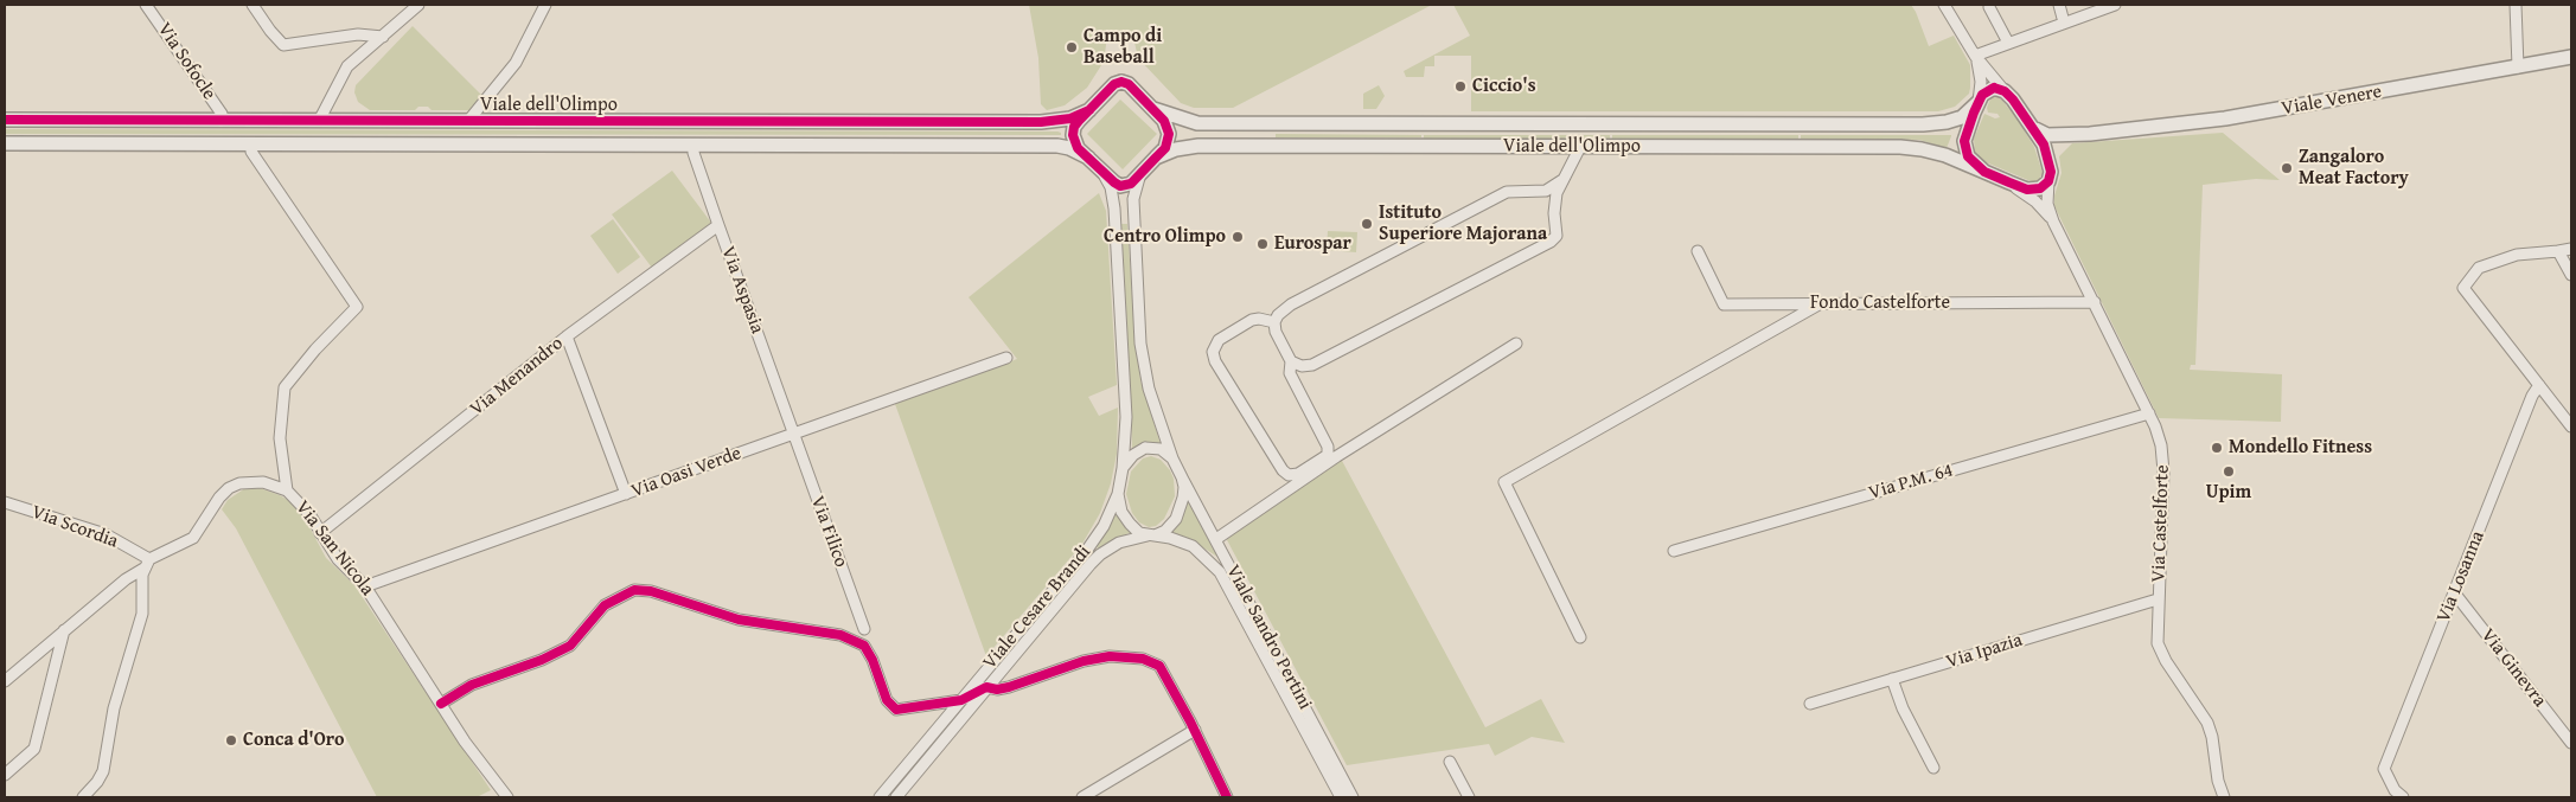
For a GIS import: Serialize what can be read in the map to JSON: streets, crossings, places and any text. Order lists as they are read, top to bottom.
{
  "streets": {
    "street": [
      "Via Sofocle",
      "Viale Venere",
      "Viale dell'Olimpo",
      "Via Aspasia",
      "Fondo Castelforte",
      "Via Menandro",
      "Via Oasi Verde",
      "Via P.M. 64",
      "Via Castelforte",
      "Via Scordia",
      "Via Filico",
      "Via San Nicola",
      "Via Losanna",
      "Viale Cesare Brandi",
      "Viale Sandro Pertini",
      "Via Ipazia",
      "Via Ginevra"
    ]
  },
  "crossings": [
    ["Via Sofocle", "Viale dell'Olimpo"],
    ["Viale dell'Olimpo", "Via Aspasia"],
    ["Viale dell'Olimpo", "Via Castelforte"],
    ["Viale dell'Olimpo", "Via San Nicola"],
    ["Via Aspasia", "Via Menandro"],
    ["Via Aspasia", "Via Oasi Verde"],
    ["Via Aspasia", "Via Filico"],
    ["Fondo Castelforte", "Via Castelforte"],
    ["Via Menandro", "Via San Nicola"],
    ["Via Oasi Verde", "Via Filico"],
    ["Via Oasi Verde", "Via San Nicola"],
    ["Via P.M. 64", "Via Castelforte"],
    ["Via Castelforte", "Via Ipazia"],
    ["Via Losanna", "Via Ginevra"],
    ["Viale Cesare Brandi", "Viale Sandro Pertini"]
  ],
  "places": [
    "Campo di Baseball",
    "Ciccio's",
    "Zangaloro Meat Factory",
    "Istituto Superiore Majorana",
    "Centro Olimpo",
    "Eurospar",
    "Mondello Fitness",
    "Upim",
    "Conca d'Oro"
  ]
}
